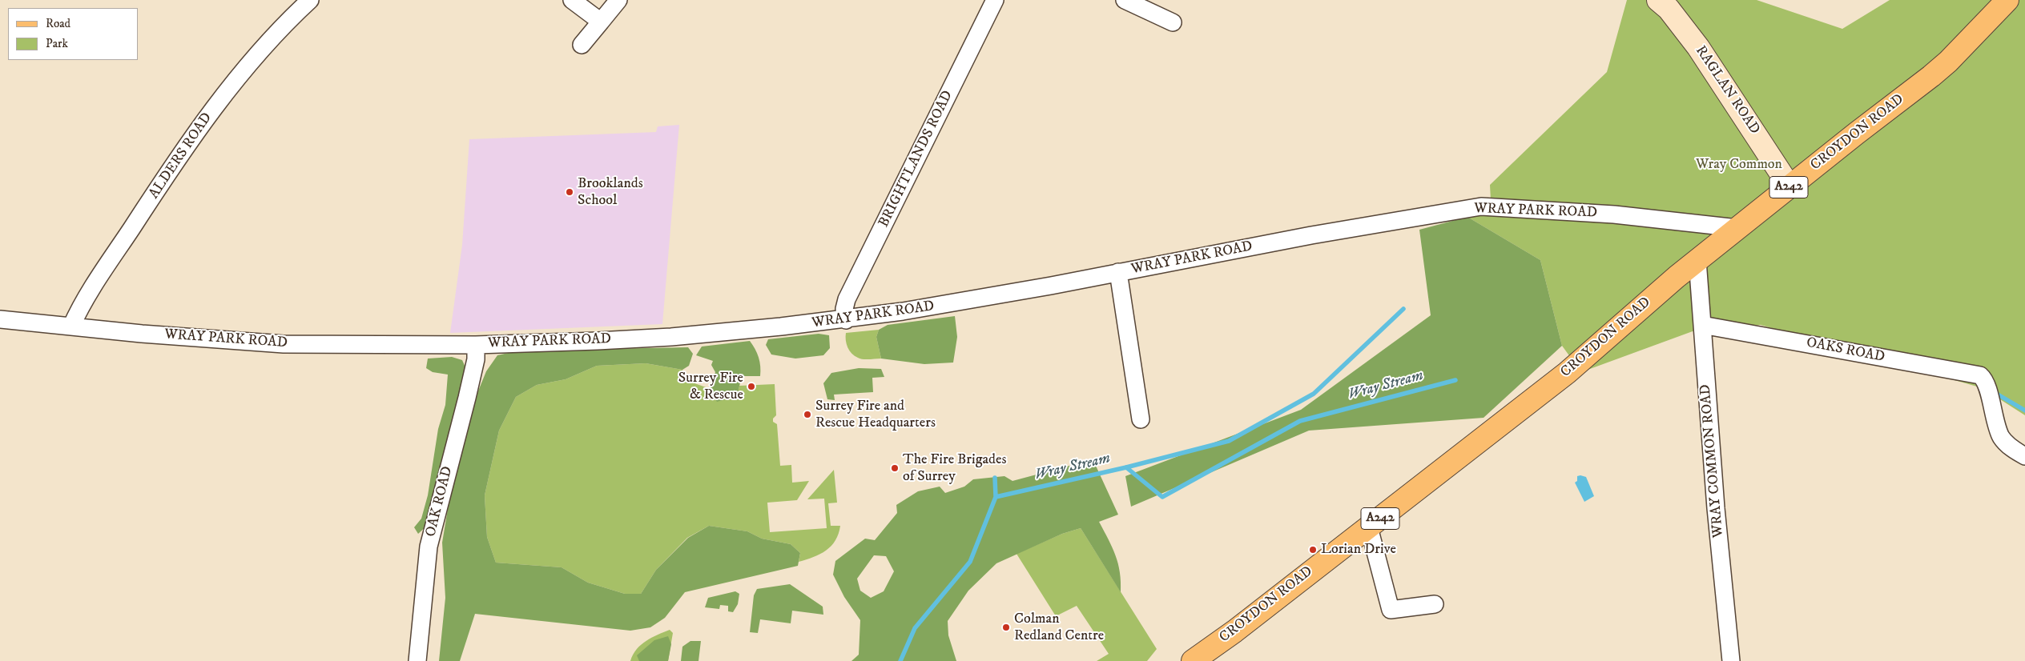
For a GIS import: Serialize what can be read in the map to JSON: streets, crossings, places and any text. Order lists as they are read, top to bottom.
{
  "streets": {
    "main road": ["CROYDON ROAD", "A242"],
    "street": [
      "RAGLAN ROAD",
      "ALDERS ROAD",
      "BRIGHTLANDS ROAD",
      "WRAY PARK ROAD",
      "OAKS ROAD",
      "WRAY COMMON ROAD",
      "OAK ROAD"
    ]
  },
  "crossings": [
    ["RAGLAN ROAD", "CROYDON ROAD"],
    ["CROYDON ROAD", "WRAY PARK ROAD"],
    ["CROYDON ROAD", "WRAY COMMON ROAD"],
    ["ALDERS ROAD", "WRAY PARK ROAD"],
    ["BRIGHTLANDS ROAD", "WRAY PARK ROAD"],
    ["WRAY PARK ROAD", "OAK ROAD"],
    ["OAKS ROAD", "WRAY COMMON ROAD"]
  ],
  "water": ["Wray Stream"],
  "parks": ["Wray Common"],
  "places": [
    "Brooklands School",
    "Surrey Fire & Rescue",
    "Surrey Fire and Rescue Headquarters",
    "The Fire Brigades of Surrey",
    "Lorian Drive",
    "Colman Redland Centre"
  ],
  "legend": ["Road", "Park"]
}
